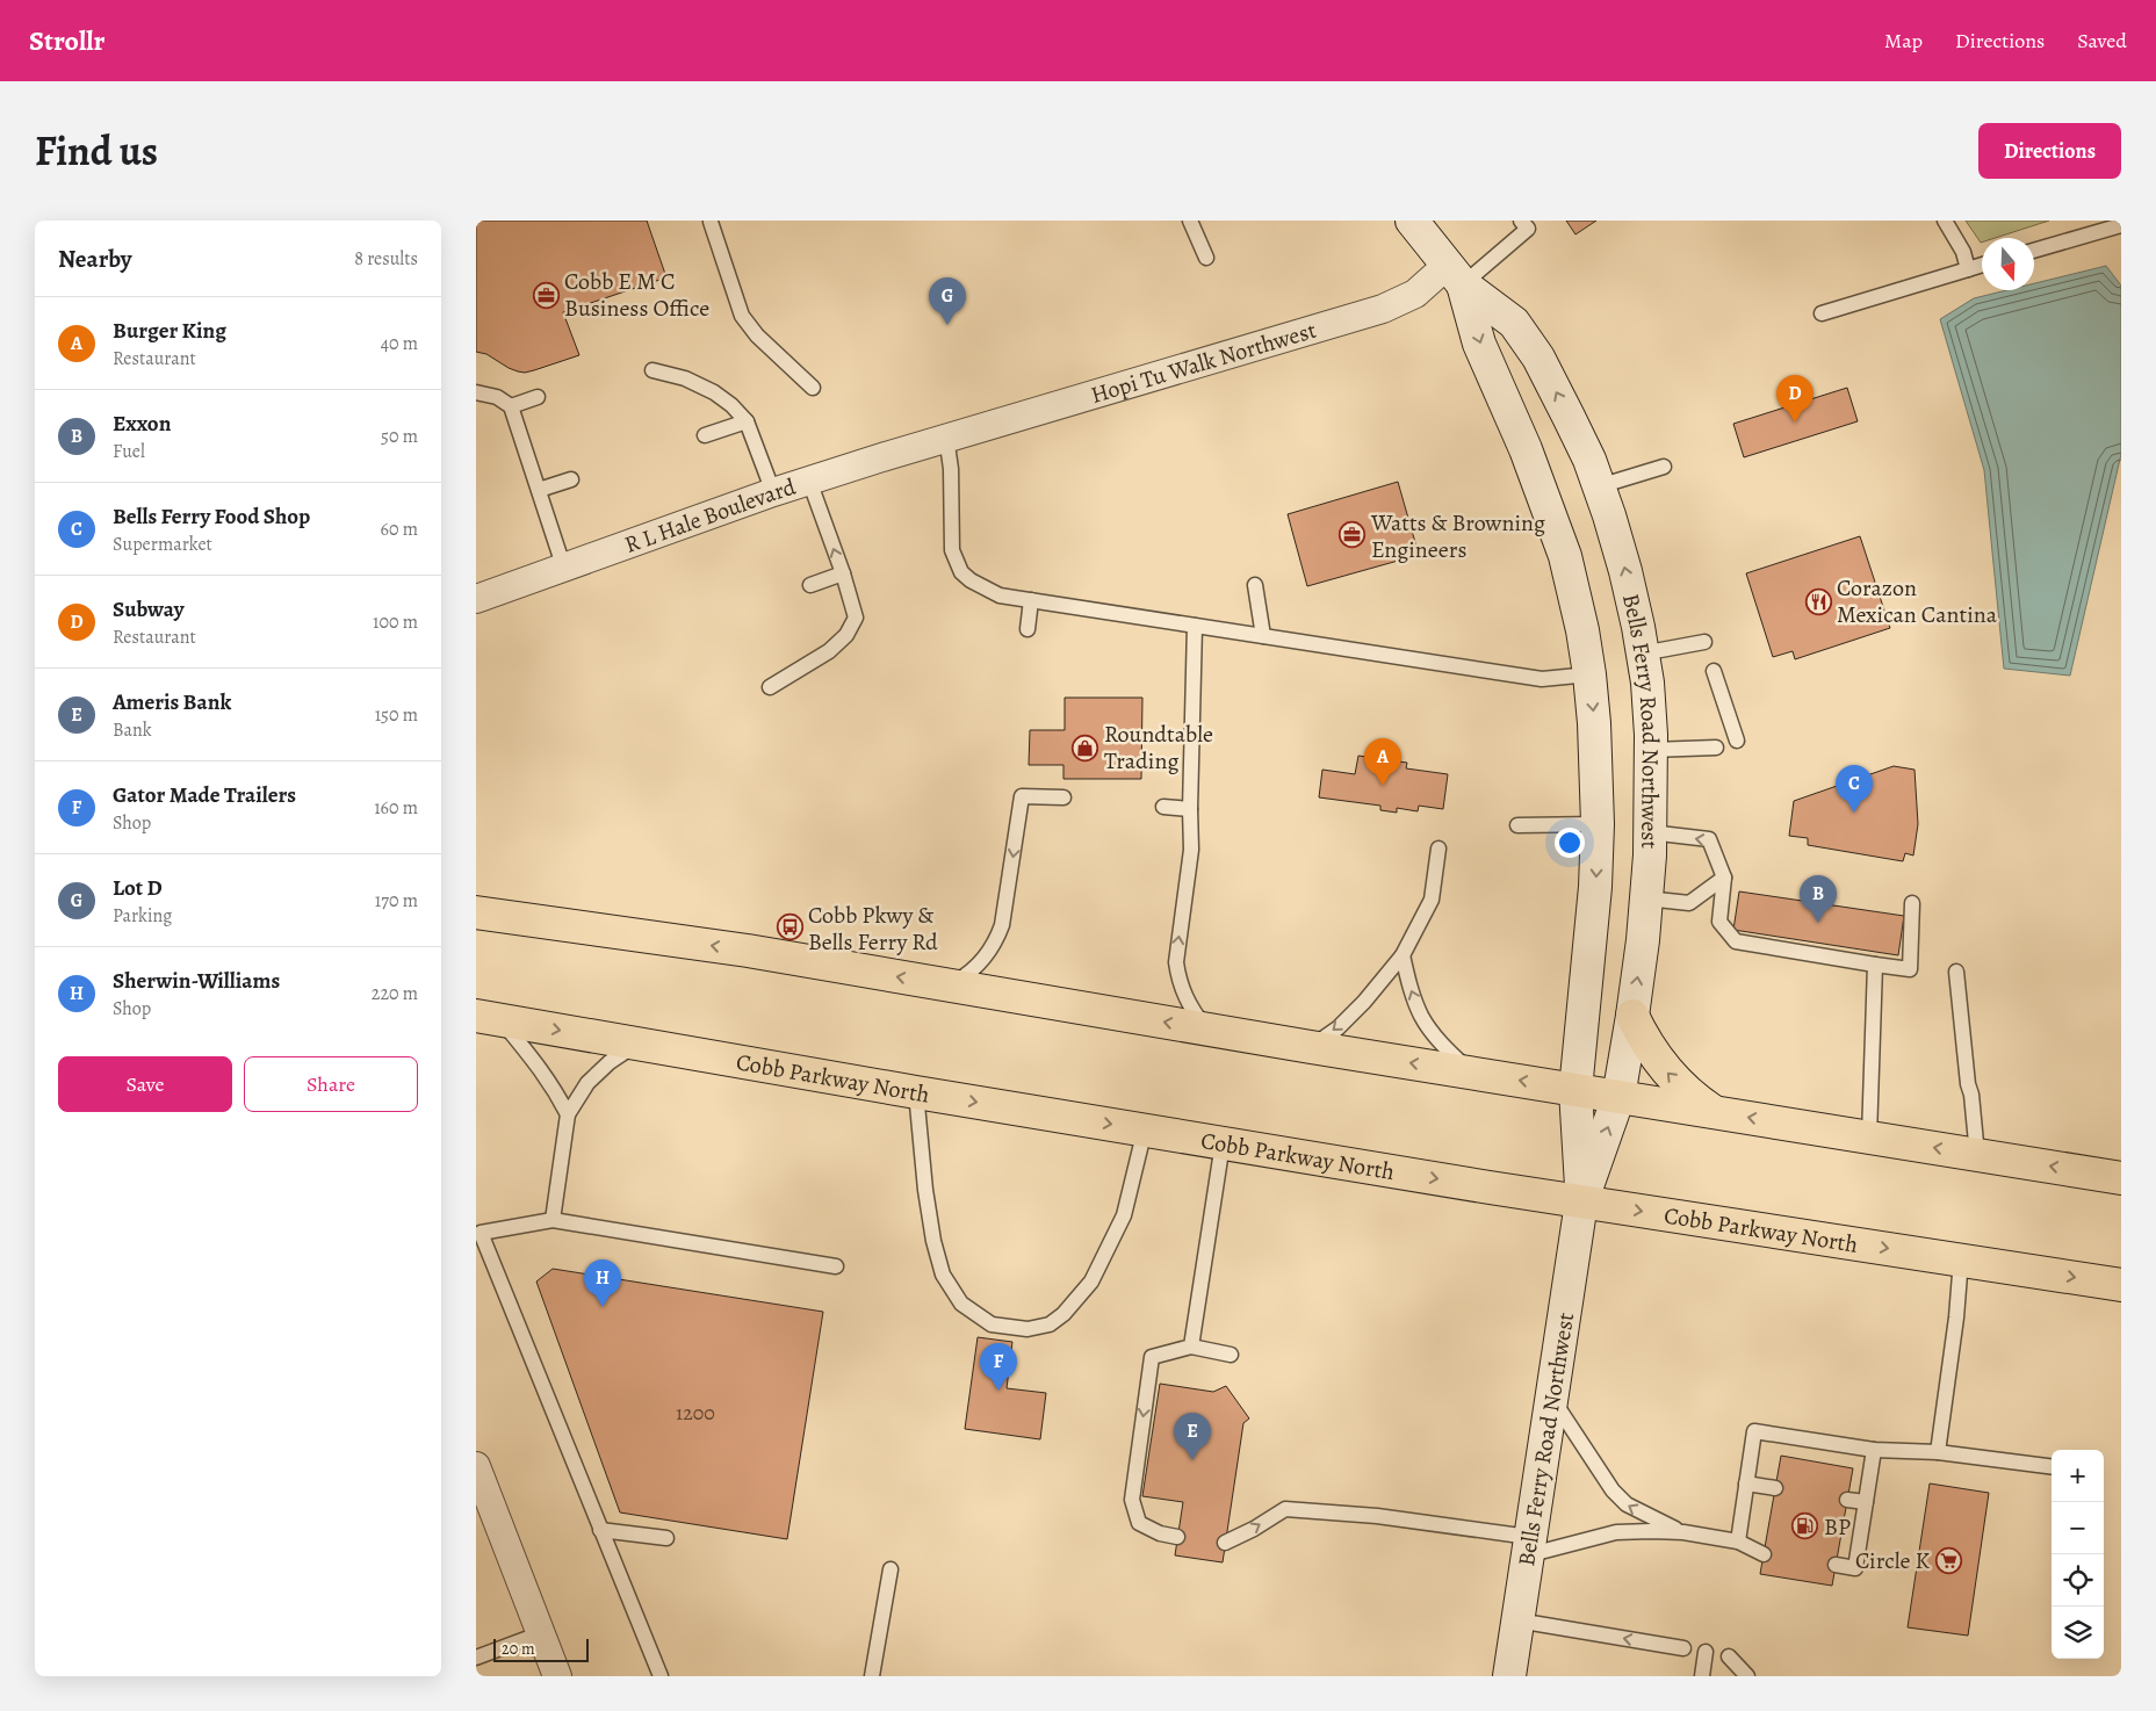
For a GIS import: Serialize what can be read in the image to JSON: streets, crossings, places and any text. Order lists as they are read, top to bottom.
{
  "streets": {
    "main road": ["Bells Ferry Road Northwest", "Cobb Parkway North"],
    "street": ["Hopi Tu Walk Northwest", "R L Hale Boulevard"]
  },
  "crossings": [
    ["Hopi Tu Walk Northwest", "R L Hale Boulevard"],
    ["Hopi Tu Walk Northwest", "Bells Ferry Road Northwest"],
    ["Bells Ferry Road Northwest", "Cobb Parkway North"]
  ],
  "places": {
    "office": ["Cobb E M C Business Office", "Watts & Browning Engineers"],
    "restaurant": ["Corazon Mexican Cantina"],
    "shop": ["Roundtable Trading"],
    "bus stop": ["Cobb Pkwy & Bells Ferry Rd"],
    "fuel station": ["BP"],
    "supermarket": ["Circle K"]
  },
  "house_numbers": ["1200"],
  "scale_bar": "20 m",
  "north": "bottom",
  "page": {
    "header": "Strollr",
    "nav": ["Map", "Directions", "Saved"],
    "title": "Find us",
    "buttons": [
      "Directions",
      ["Save", "Share"]
    ],
    "heading": ["Nearby", "8 results"],
    "pins": [
      "G",
      "D",
      "A",
      "C",
      "B",
      "H",
      "F",
      "E"
    ],
    "list": [
      {
        "mark": "A",
        "name": "Burger King",
        "note": "Restaurant",
        "value": "40 m"
      },
      {
        "mark": "B",
        "name": "Exxon",
        "note": "Fuel",
        "value": "50 m"
      },
      {
        "mark": "C",
        "name": "Bells Ferry Food Shop",
        "note": "Supermarket",
        "value": "60 m"
      },
      {
        "mark": "D",
        "name": "Subway",
        "note": "Restaurant",
        "value": "100 m"
      },
      {
        "mark": "E",
        "name": "Ameris Bank",
        "note": "Bank",
        "value": "150 m"
      },
      {
        "mark": "F",
        "name": "Gator Made Trailers",
        "note": "Shop",
        "value": "160 m"
      },
      {
        "mark": "G",
        "name": "Lot D",
        "note": "Parking",
        "value": "170 m"
      },
      {
        "mark": "H",
        "name": "Sherwin-Williams",
        "note": "Shop",
        "value": "220 m"
      }
    ],
    "map_buttons": ["+", "−"],
    "scale": "20 m"
  }
}
